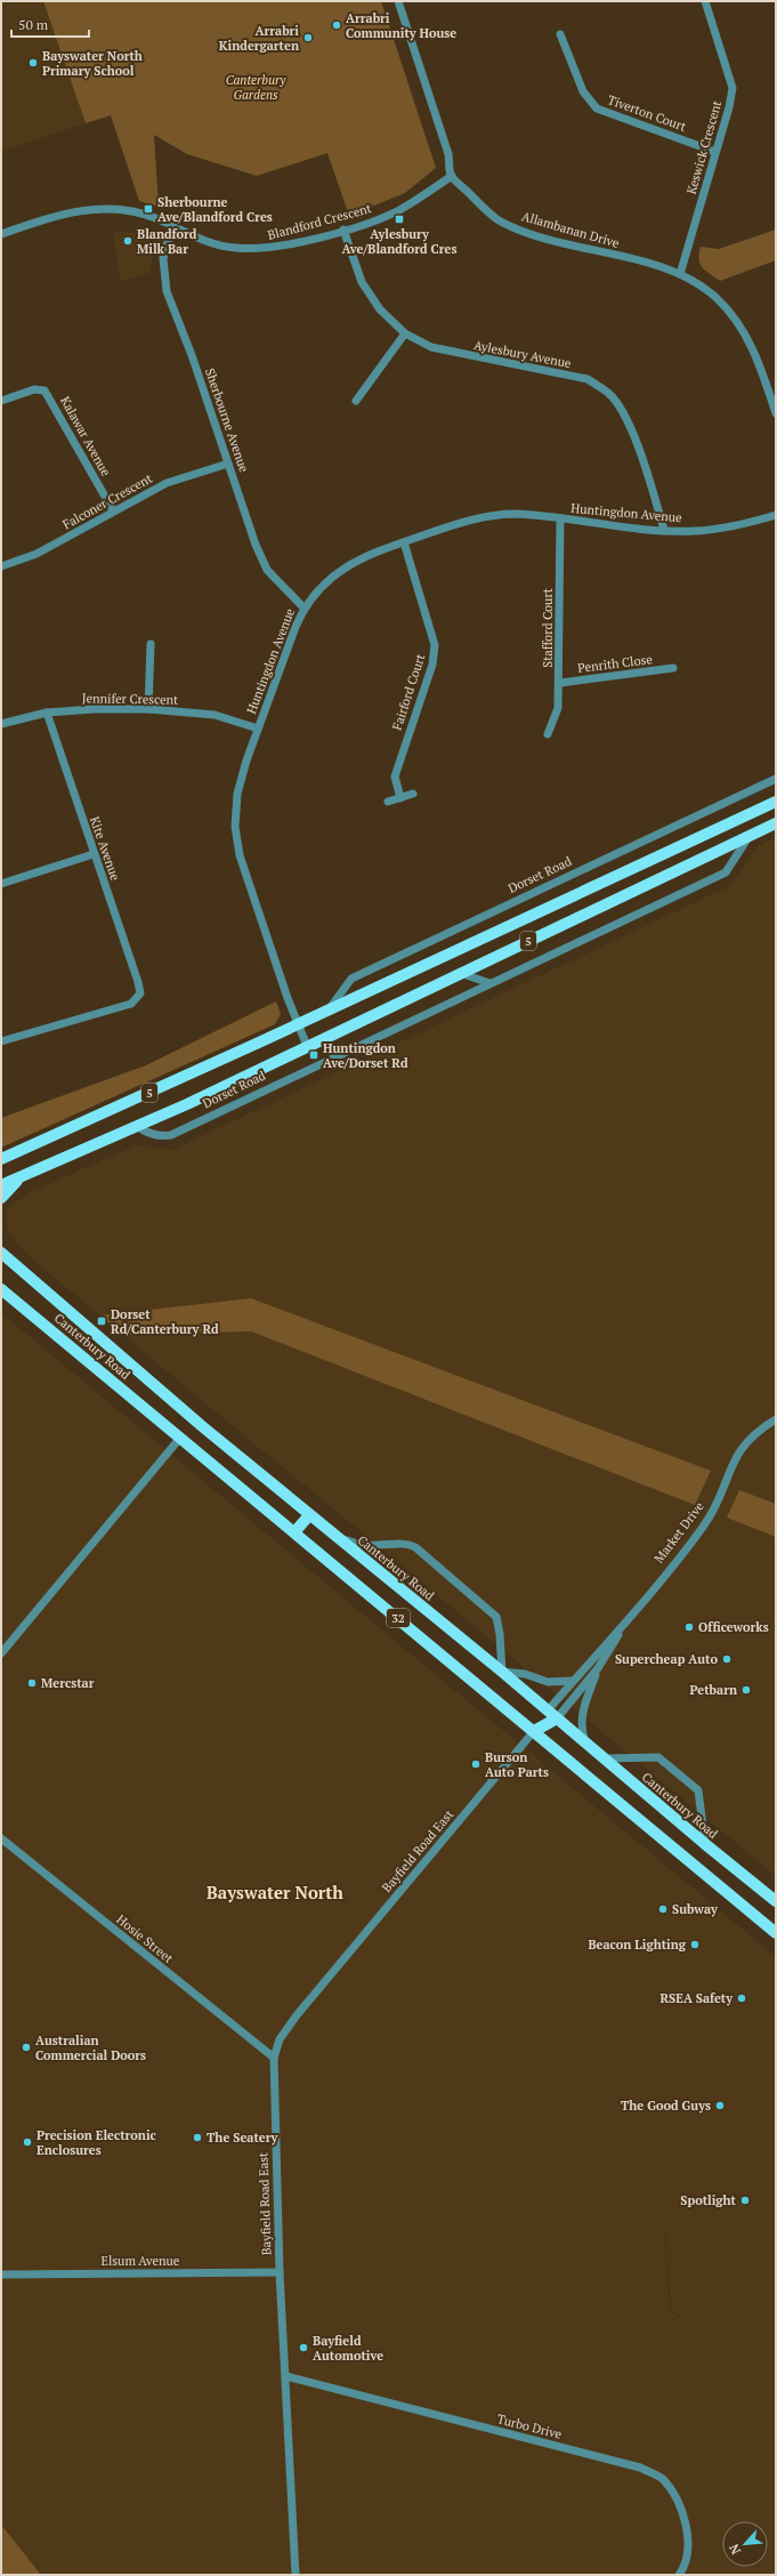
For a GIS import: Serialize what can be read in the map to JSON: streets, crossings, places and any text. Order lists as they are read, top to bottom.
{
  "streets": {
    "main road": [
      "Dorset Road",
      "5",
      "Canterbury Road",
      "32"
    ],
    "street": [
      "Tiverton Court",
      "Keswick Crescent",
      "Blandford Crescent",
      "Allambanan Drive",
      "Aylesbury Avenue",
      "Sherbourne Avenue",
      "Kalawar Avenue",
      "Falconer Crescent",
      "Huntingdon Avenue",
      "Stafford Court",
      "Penrith Close",
      "Fairford Court",
      "Jennifer Crescent",
      "Kite Avenue",
      "Market Drive",
      "Bayfield Road East",
      "Hosie Street",
      "Elsum Avenue",
      "Turbo Drive"
    ]
  },
  "crossings": [
    ["Tiverton Court", "Keswick Crescent"],
    ["Keswick Crescent", "Allambanan Drive"],
    ["Blandford Crescent", "Allambanan Drive"],
    ["Blandford Crescent", "Aylesbury Avenue"],
    ["Blandford Crescent", "Sherbourne Avenue"],
    ["Aylesbury Avenue", "Huntingdon Avenue"],
    ["Sherbourne Avenue", "Falconer Crescent"],
    ["Sherbourne Avenue", "Huntingdon Avenue"],
    ["Kalawar Avenue", "Falconer Crescent"],
    ["Huntingdon Avenue", "Stafford Court"],
    ["Huntingdon Avenue", "Fairford Court"],
    ["Huntingdon Avenue", "Jennifer Crescent"],
    ["Huntingdon Avenue", "Dorset Road"],
    ["Stafford Court", "Penrith Close"],
    ["Jennifer Crescent", "Kite Avenue"],
    ["Canterbury Road", "Market Drive"],
    ["Canterbury Road", "Bayfield Road East"],
    ["Bayfield Road East", "Hosie Street"],
    ["Bayfield Road East", "Elsum Avenue"],
    ["Bayfield Road East", "Turbo Drive"]
  ],
  "districts": ["Bayswater North"],
  "parks": ["Canterbury Gardens"],
  "places": {
    "other": [
      "Arrabri Community House",
      "Arrabri Kindergarten",
      "Bayswater North Primary School",
      "Blandford Milk Bar",
      "Officeworks",
      "Supercheap Auto",
      "Mercstar",
      "Petbarn",
      "Burson Auto Parts",
      "Subway",
      "Beacon Lighting",
      "RSEA Safety",
      "Australian Commercial Doors",
      "The Good Guys",
      "The Seatery",
      "Precision Electronic Enclosures",
      "Spotlight",
      "Bayfield Automotive"
    ],
    "transit": [
      "Sherbourne Ave/Blandford Cres",
      "Aylesbury Ave/Blandford Cres",
      "Huntingdon Ave/Dorset Rd",
      "Dorset Rd/Canterbury Rd"
    ]
  },
  "scale_bar": "50 m",
  "north": "bottom left"
}
